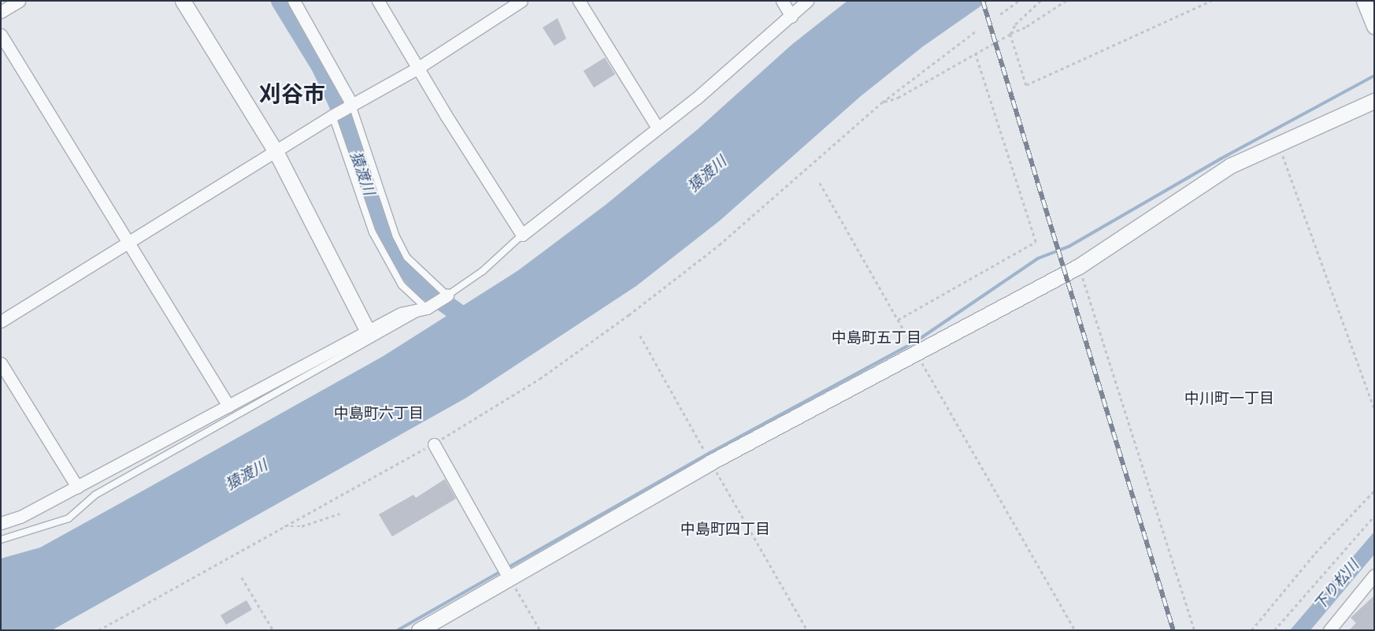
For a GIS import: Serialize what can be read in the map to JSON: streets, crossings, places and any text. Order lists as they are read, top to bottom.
{
  "districts": [
    "刈谷市",
    "中島町五丁目",
    "中川町一丁目",
    "中島町六丁目",
    "中島町四丁目"
  ],
  "water": ["猿渡川", "下り松川"]
}
